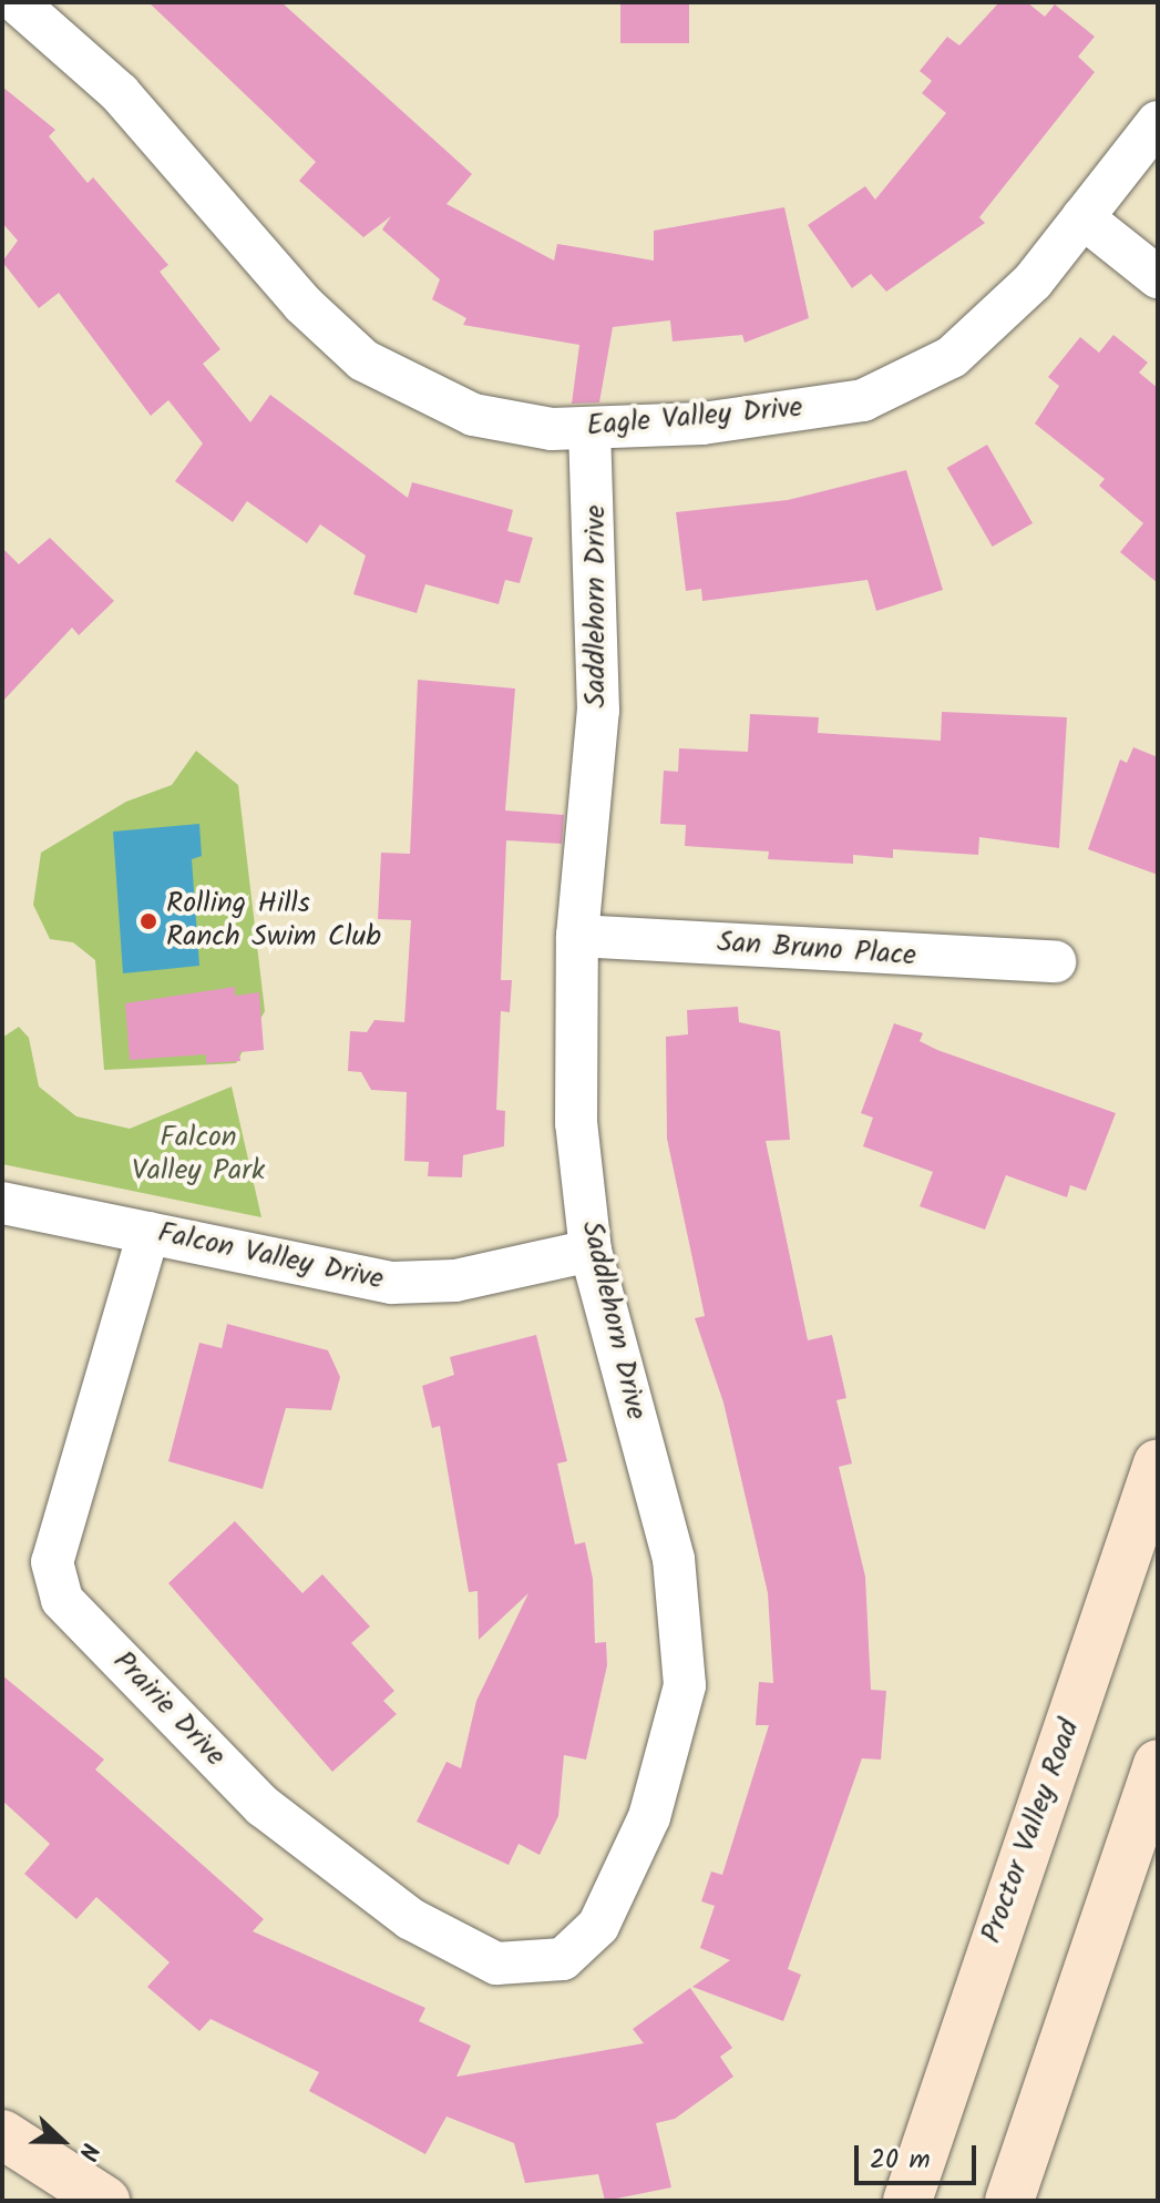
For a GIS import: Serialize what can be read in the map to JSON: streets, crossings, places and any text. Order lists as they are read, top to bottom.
{
  "streets": {
    "main road": ["Proctor Valley Road"],
    "street": [
      "Eagle Valley Drive",
      "Saddlehorn Drive",
      "San Bruno Place",
      "Falcon Valley Drive",
      "Prairie Drive"
    ]
  },
  "crossings": [
    ["Eagle Valley Drive", "Saddlehorn Drive"],
    ["Saddlehorn Drive", "San Bruno Place"],
    ["Saddlehorn Drive", "Falcon Valley Drive"],
    ["Saddlehorn Drive", "Prairie Drive"],
    ["Falcon Valley Drive", "Prairie Drive"]
  ],
  "parks": ["Falcon Valley Park"],
  "places": ["Rolling Hills Ranch Swim Club"],
  "scale_bar": "20 m",
  "north": "right"
}
